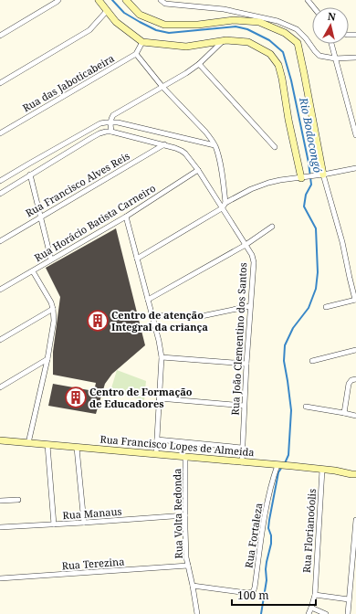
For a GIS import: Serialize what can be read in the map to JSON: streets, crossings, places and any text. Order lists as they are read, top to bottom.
{
  "streets": {
    "street": [
      "Rua das Jaboticabeira",
      "Rua Francisco Alves Reis",
      "Rua Horácio Batista Carneiro",
      "Rua João Clementino dos Santos",
      "Rua Francisco Lopes de Almeida",
      "Rua Manaus",
      "Rua Volta Redonda",
      "Rua Florianoóolis",
      "Rua Fortaleza",
      "Rua Terezina"
    ]
  },
  "crossings": [
    ["Rua Francisco Alves Reis", "Rua João Clementino dos Santos"],
    ["Rua Horácio Batista Carneiro", "Rua João Clementino dos Santos"],
    ["Rua João Clementino dos Santos", "Rua Francisco Lopes de Almeida"],
    ["Rua Francisco Lopes de Almeida", "Rua Volta Redonda"],
    ["Rua Francisco Lopes de Almeida", "Rua Florianoóolis"],
    ["Rua Francisco Lopes de Almeida", "Rua Fortaleza"],
    ["Rua Manaus", "Rua Volta Redonda"],
    ["Rua Volta Redonda", "Rua Fortaleza"],
    ["Rua Volta Redonda", "Rua Terezina"]
  ],
  "water": ["Rio Bodocongó"],
  "places": {
    "building": ["Centro de atenção Integral da criança", "Centro de Formação de Educadores"]
  },
  "scale_bar": "100 m",
  "north": "top"
}
